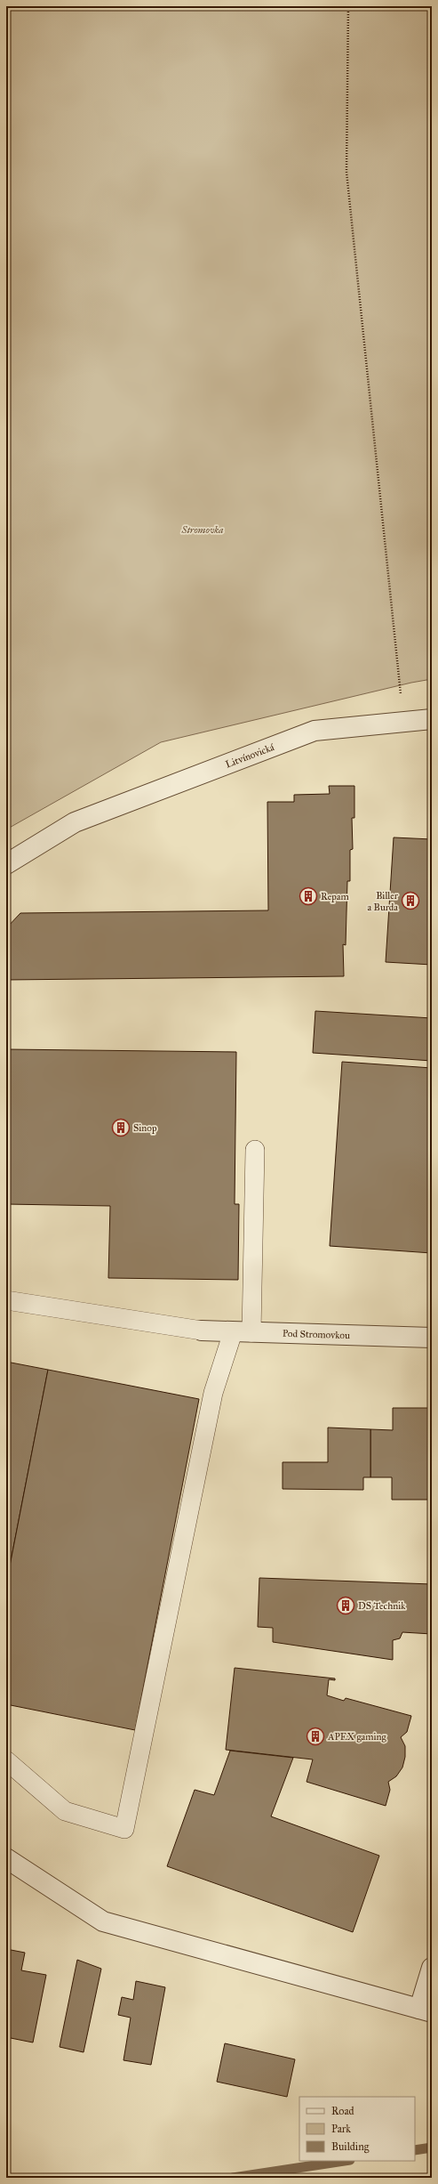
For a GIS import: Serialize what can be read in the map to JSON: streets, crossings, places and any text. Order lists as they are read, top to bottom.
{
  "streets": {
    "street": ["Litvínovická", "Pod Stromovkou"]
  },
  "parks": ["Stromovka"],
  "places": {
    "building": [
      "Repam",
      "Biller a Burda",
      "Sinop",
      "DS Technik",
      "APEX gaming"
    ]
  },
  "legend": ["Road", "Park", "Building"]
}
